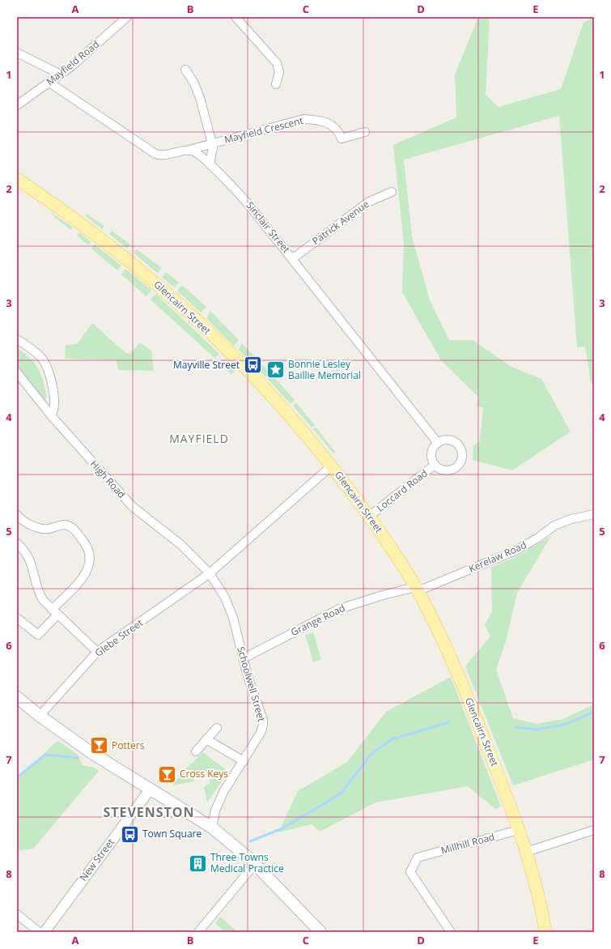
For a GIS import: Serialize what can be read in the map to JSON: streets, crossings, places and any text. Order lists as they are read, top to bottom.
{
  "streets": {
    "main road": ["Glencairn Street"],
    "street": [
      "Mayfield Road",
      "Mayfield Crescent",
      "Patrick Avenue",
      "Sinclair Street",
      "High Road",
      "Loccard Road",
      "Kerelaw Road",
      "Grange Road",
      "Glebe Street",
      "Schoolwell Street",
      "Millhill Road",
      "New Street"
    ]
  },
  "crossings": [
    ["Mayfield Crescent", "Sinclair Street"],
    ["Patrick Avenue", "Sinclair Street"],
    ["Sinclair Street", "Loccard Road"],
    ["Glencairn Street", "Loccard Road"],
    ["Glencairn Street", "Kerelaw Road"],
    ["Glencairn Street", "Grange Road"],
    ["Glencairn Street", "Millhill Road"],
    ["High Road", "Glebe Street"],
    ["High Road", "Schoolwell Street"],
    ["Kerelaw Road", "Grange Road"],
    ["Grange Road", "Schoolwell Street"],
    ["Glebe Street", "Schoolwell Street"]
  ],
  "districts": ["MAYFIELD", "STEVENSTON"],
  "places": {
    "bus stop": ["Mayville Street", "Town Square"],
    "place": ["Bonnie Lesley Baillie Memorial"],
    "bar": ["Potters", "Cross Keys"],
    "building": ["Three Towns Medical Practice"]
  },
  "grid": {
    "columns": [
      "A",
      "B",
      "C",
      "D",
      "E"
    ],
    "rows": [
      "1",
      "2",
      "3",
      "4",
      "5",
      "6",
      "7",
      "8"
    ]
  }
}
